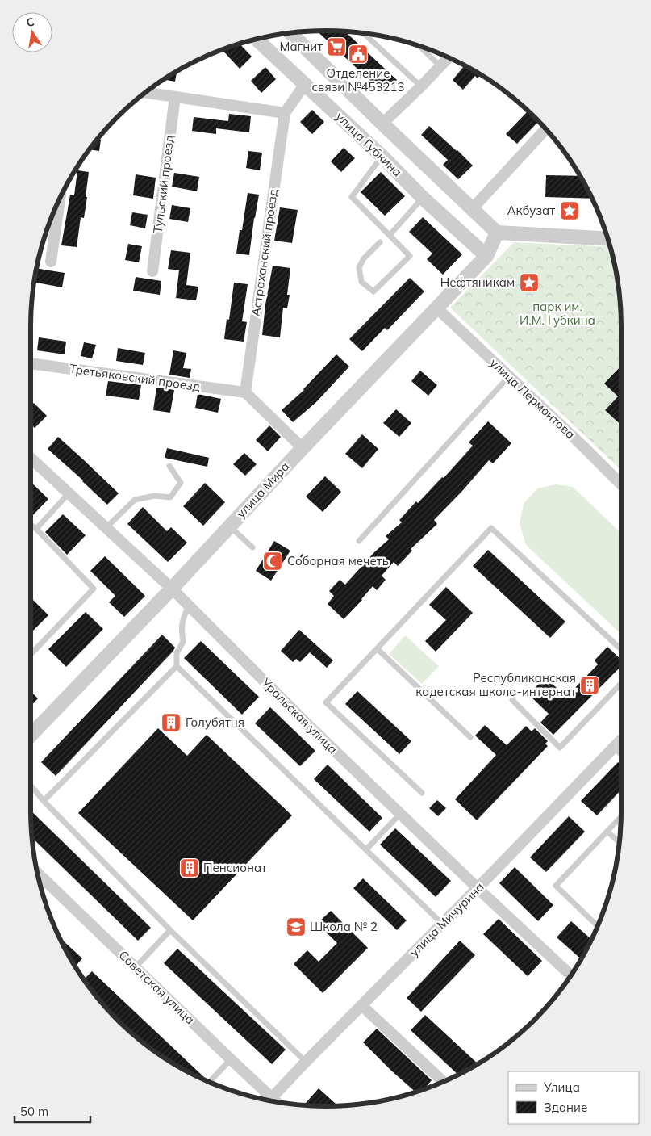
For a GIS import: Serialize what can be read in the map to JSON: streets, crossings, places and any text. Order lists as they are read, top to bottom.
{
  "streets": {
    "street": [
      "улица Губкина",
      "Тульский проезд",
      "Астраханский проезд",
      "Третьяковский проезд",
      "улица Лермонтова",
      "улица Мира",
      "Уральская улица",
      "улица Мичурина",
      "Советская улица"
    ]
  },
  "crossings": [
    ["улица Губкина", "улица Мира"],
    ["Астраханский проезд", "Третьяковский проезд"],
    ["улица Лермонтова", "улица Мира"],
    ["улица Мира", "Уральская улица"],
    ["Уральская улица", "улица Мичурина"]
  ],
  "parks": ["парк им. И.М. Губкина"],
  "places": {
    "supermarket": ["Магнит"],
    "public building": ["Отделение связи №453213"],
    "place": ["Акбузат", "Нефтяникам"],
    "mosque": ["Соборная мечеть"],
    "building": ["Республиканская кадетская школа-интернат", "Голубятня", "Пенсионат"],
    "school or university": ["Школа № 2"]
  },
  "legend": ["Улица", "Здание"],
  "scale_bar": "50 m",
  "north": "top"
}
